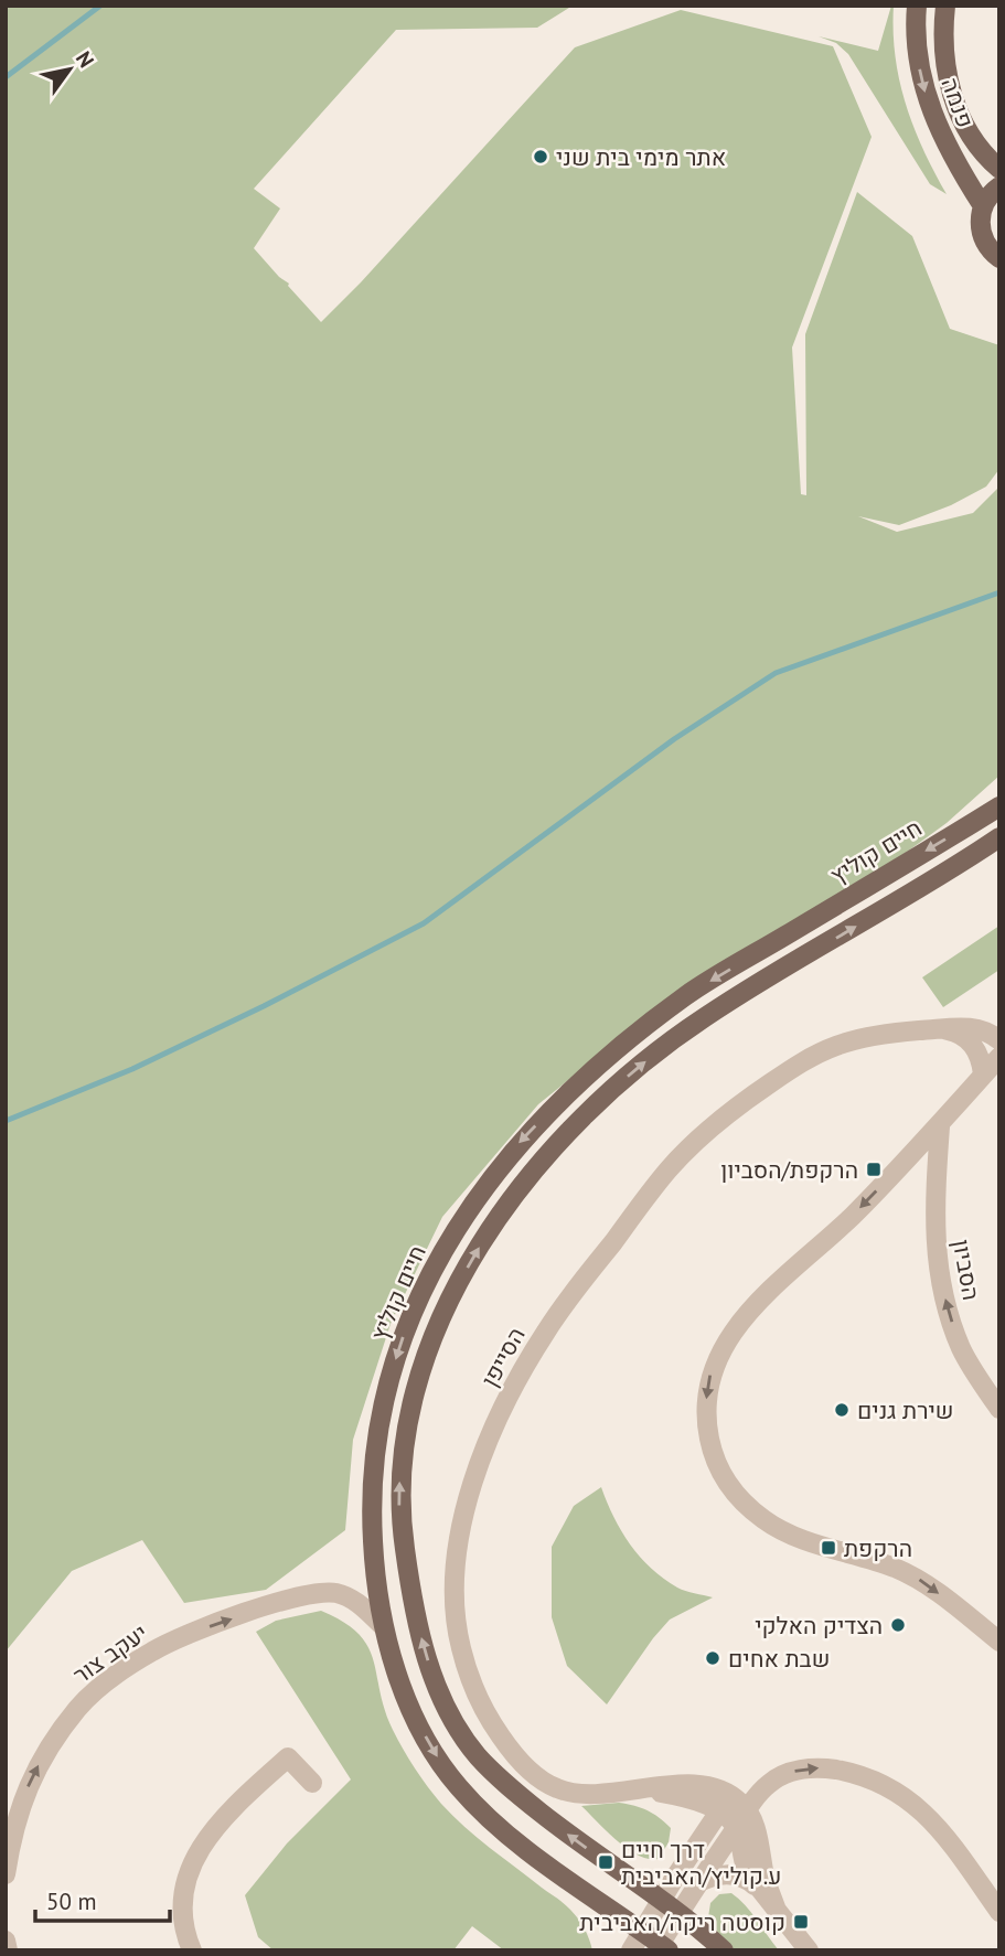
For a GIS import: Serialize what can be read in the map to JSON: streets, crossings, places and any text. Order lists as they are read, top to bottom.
{
  "streets": {
    "main road": ["פנמה", "חיים קוליץ"],
    "street": ["הסביון", "הסייפן", "יעקב צור"]
  },
  "crossings": [
    ["חיים קוליץ", "יעקב צור"]
  ],
  "one_way": ["הסביון", "יעקב צור"],
  "places": {
    "other": [
      "אתר מימי בית שני",
      "שירת גנים",
      "הצדיק האלקי",
      "שבת אחים"
    ],
    "transit": [
      "הרקפת/הסביון",
      "הרקפת",
      "דרך חיים ע.קוליץ/האביבית",
      "קוסטה ריקה/האביבית"
    ]
  },
  "scale_bar": "50 m",
  "north": "top right"
}
